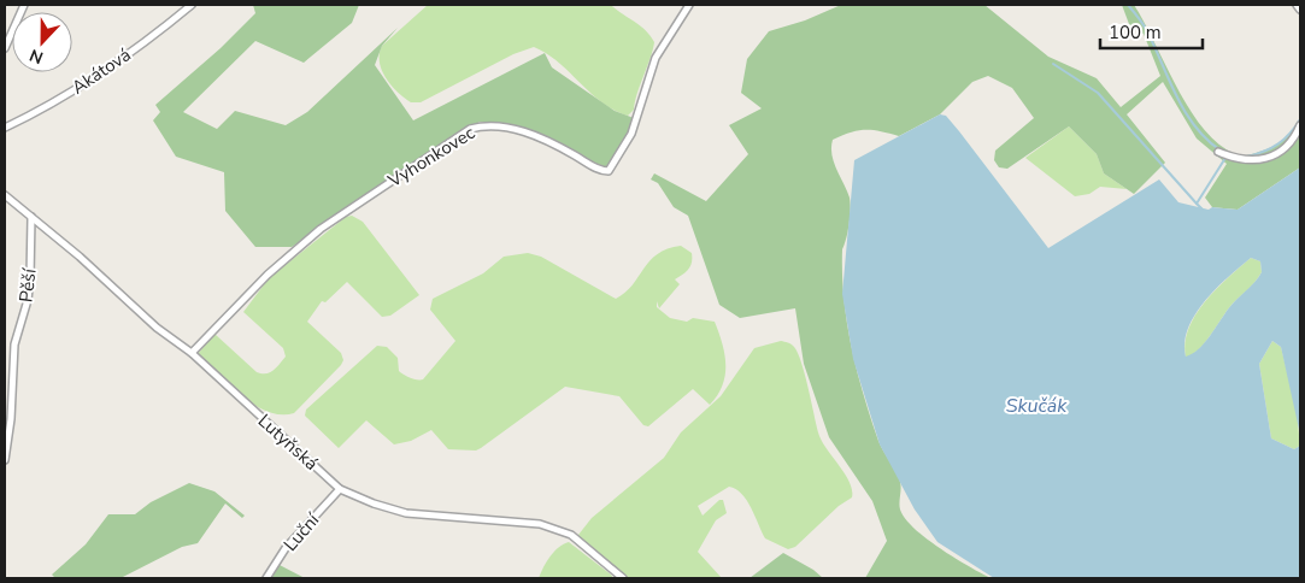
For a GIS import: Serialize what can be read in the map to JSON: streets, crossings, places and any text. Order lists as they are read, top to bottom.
{
  "streets": {
    "street": [
      "Akátová",
      "Vyhonkovec",
      "Pěší",
      "Lutyňská",
      "Luční"
    ]
  },
  "crossings": [
    ["Vyhonkovec", "Lutyňská"],
    ["Pěší", "Lutyňská"],
    ["Lutyňská", "Luční"]
  ],
  "water": ["Skučák"],
  "scale_bar": "100 m",
  "north": "bottom"
}
